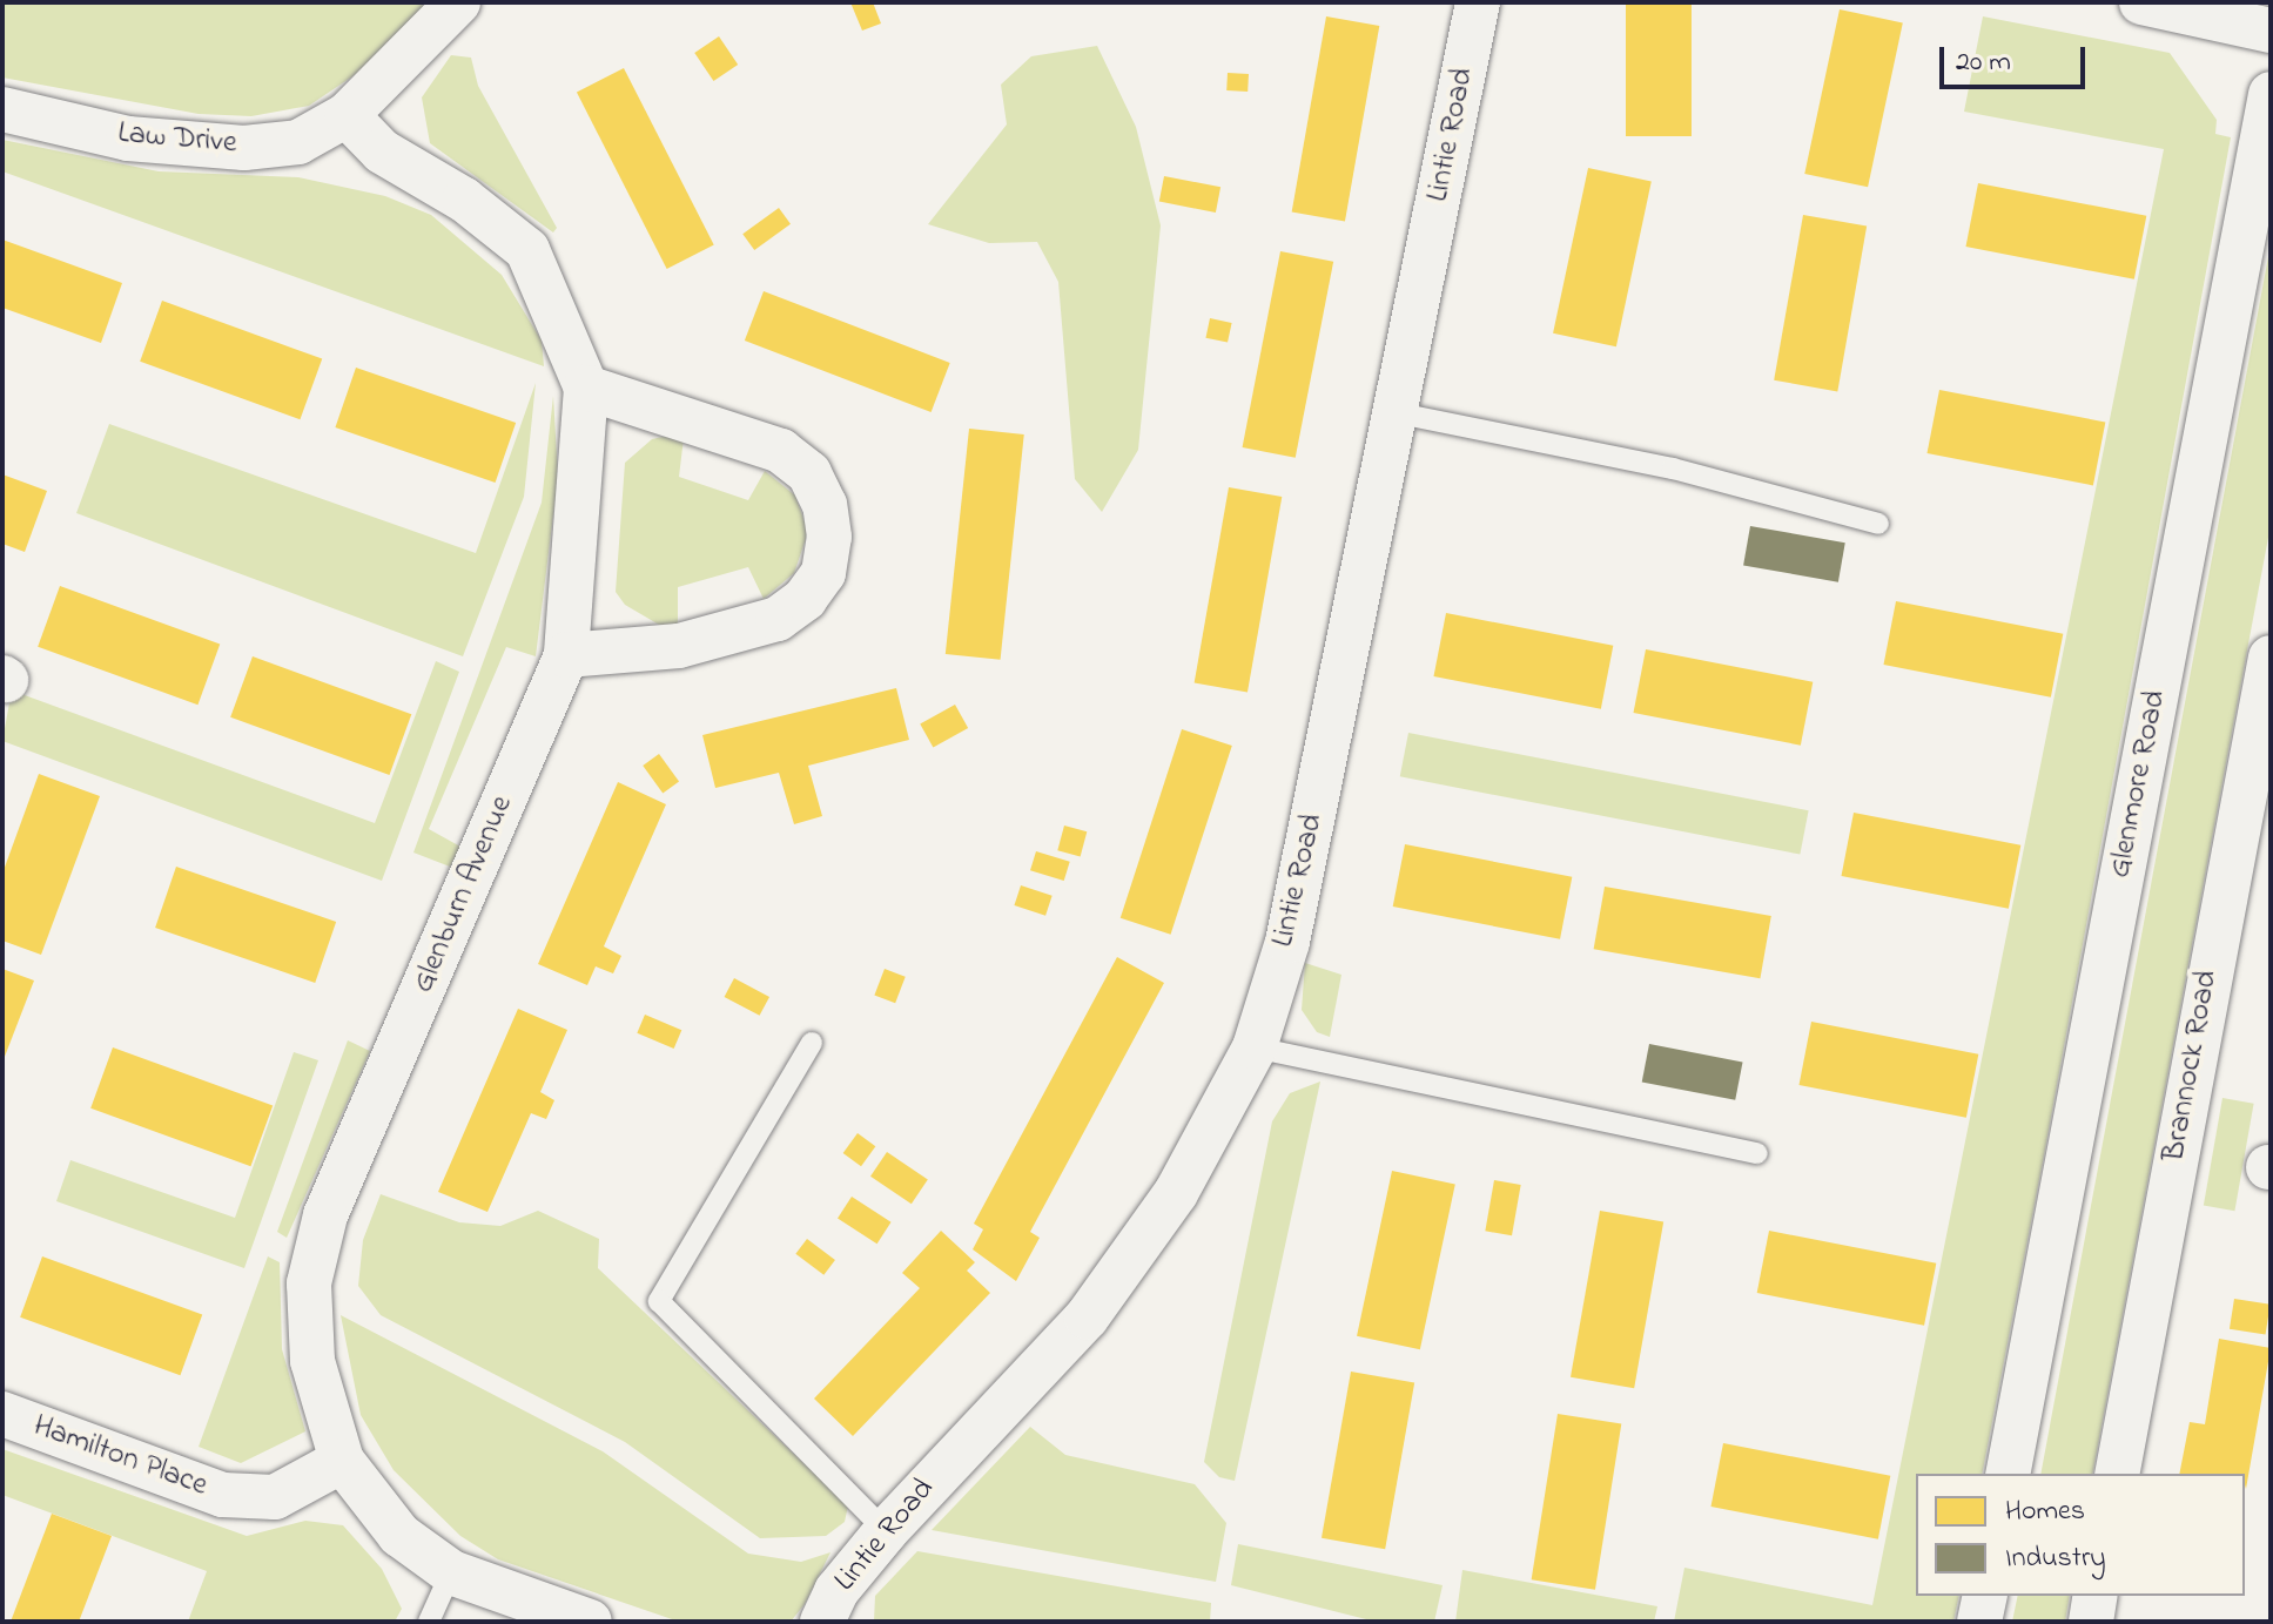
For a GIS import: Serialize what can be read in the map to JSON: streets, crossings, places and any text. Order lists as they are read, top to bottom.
{
  "streets": {
    "street": [
      "Lintie Road",
      "Law Drive",
      "Glenmore Road",
      "Glenburn Avenue",
      "Brannock Road",
      "Hamilton Place"
    ]
  },
  "crossings": [
    ["Law Drive", "Glenburn Avenue"],
    ["Glenburn Avenue", "Hamilton Place"]
  ],
  "legend": ["Homes", "Industry"],
  "scale_bar": "20 m"
}
